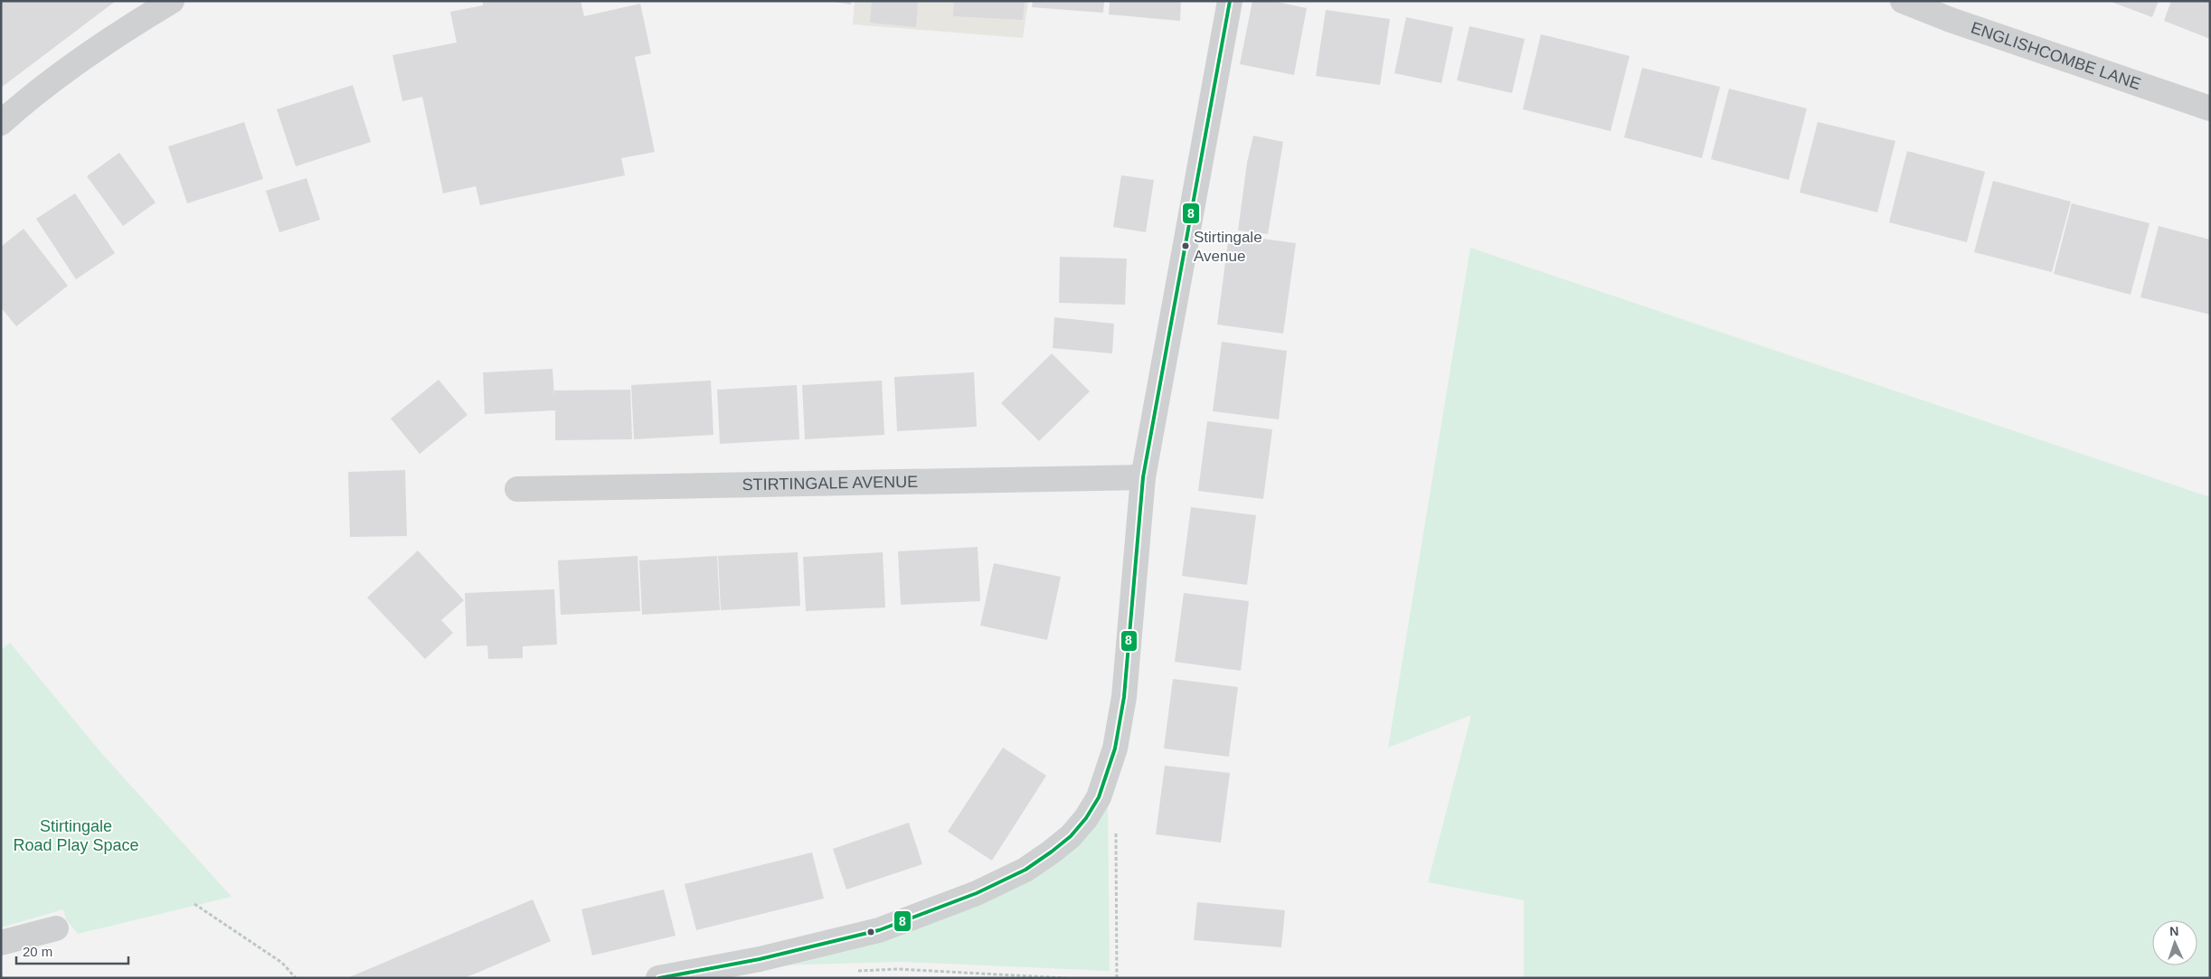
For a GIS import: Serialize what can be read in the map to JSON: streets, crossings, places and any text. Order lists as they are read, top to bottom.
{
  "streets": {
    "street": ["ENGLISHCOMBE LANE", "STIRTINGALE AVENUE"]
  },
  "parks": ["Stirtingale Road Play Space"],
  "places": ["Stirtingale Avenue"],
  "lines": ["transit line 8"],
  "scale_bar": "20 m",
  "north": "top"
}
